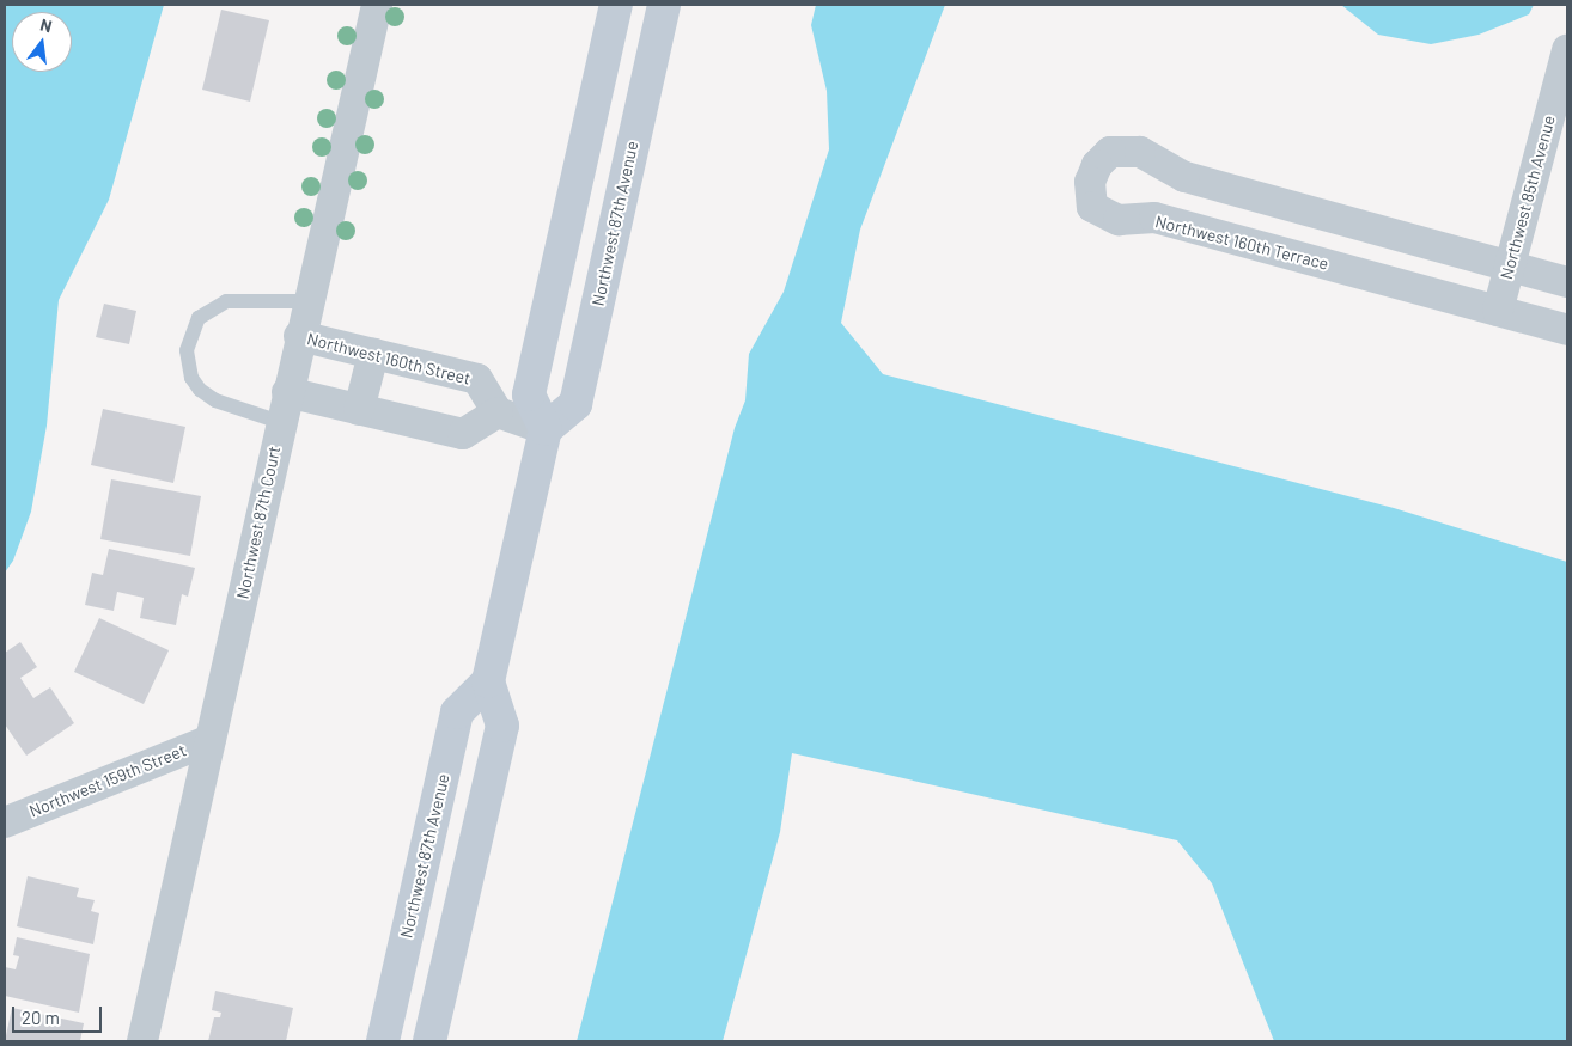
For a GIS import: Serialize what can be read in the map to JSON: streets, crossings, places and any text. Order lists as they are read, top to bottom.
{
  "streets": {
    "street": [
      "Northwest 85th Avenue",
      "Northwest 87th Avenue",
      "Northwest 160th Terrace",
      "Northwest 160th Street",
      "Northwest 87th Court",
      "Northwest 159th Street"
    ]
  },
  "crossings": [
    ["Northwest 85th Avenue", "Northwest 160th Terrace"],
    ["Northwest 160th Street", "Northwest 87th Court"],
    ["Northwest 87th Court", "Northwest 159th Street"]
  ],
  "scale_bar": "20 m",
  "north": "top"
}
